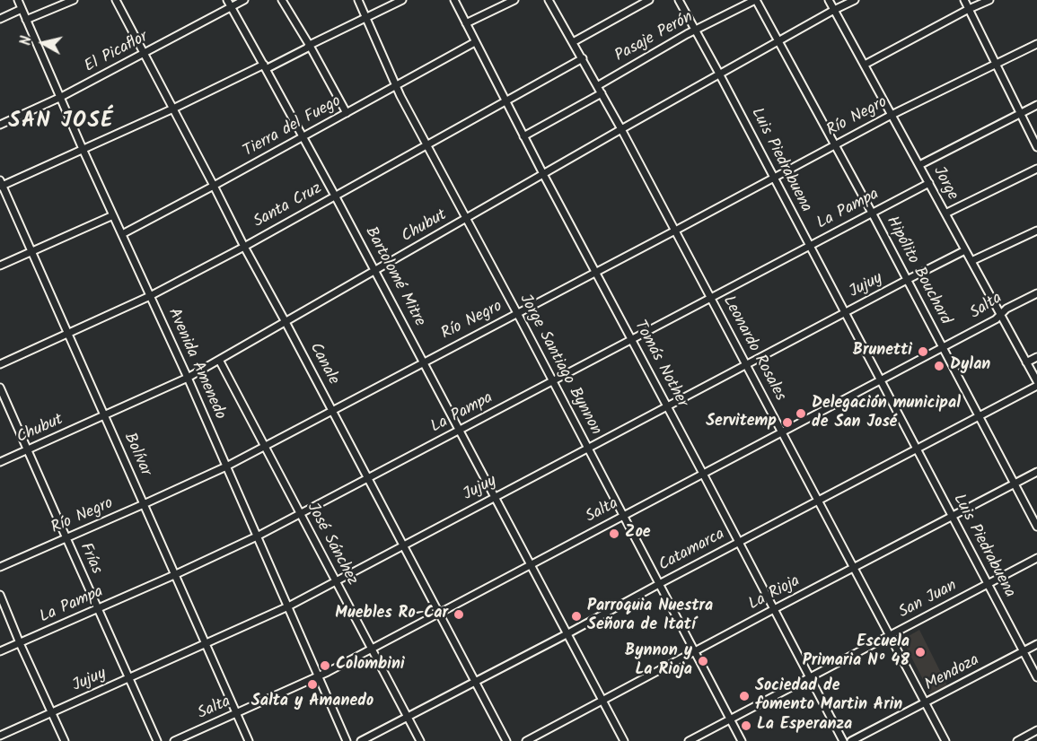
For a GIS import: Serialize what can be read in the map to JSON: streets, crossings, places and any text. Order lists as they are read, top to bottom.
{
  "streets": {
    "street": [
      "Pasaje Perón",
      "El Picaflor",
      "Río Negro",
      "Tierra del Fuego",
      "Luis Piedrabuena",
      "Jorge",
      "Santa Cruz",
      "La Pampa",
      "Chubut",
      "Hipólito Bouchard",
      "Bartolomé Mitre",
      "Jujuy",
      "Salta",
      "Leonardo Rosales",
      "Avenida Amenedo",
      "Canale",
      "Tomás Nother",
      "Jorge Santiago Bynnon",
      "Bolívar",
      "José Sánchez",
      "Catamarca",
      "Frías",
      "La Rioja",
      "San Juan",
      "Mendoza"
    ]
  },
  "crossings": [
    ["Pasaje Perón", "Luis Piedrabuena"],
    ["Pasaje Perón", "Hipólito Bouchard"],
    ["Pasaje Perón", "Leonardo Rosales"],
    ["El Picaflor", "Bartolomé Mitre"],
    ["El Picaflor", "Avenida Amenedo"],
    ["El Picaflor", "Canale"],
    ["Río Negro", "Luis Piedrabuena"],
    ["Río Negro", "Jorge"],
    ["Río Negro", "Hipólito Bouchard"],
    ["Río Negro", "Bartolomé Mitre"],
    ["Río Negro", "Leonardo Rosales"],
    ["Río Negro", "Avenida Amenedo"],
    ["Río Negro", "Canale"],
    ["Río Negro", "Tomás Nother"],
    ["Río Negro", "Jorge Santiago Bynnon"],
    ["Río Negro", "Bolívar"],
    ["Río Negro", "José Sánchez"],
    ["Río Negro", "Frías"],
    ["Tierra del Fuego", "Bartolomé Mitre"],
    ["Tierra del Fuego", "Avenida Amenedo"],
    ["Tierra del Fuego", "Canale"],
    ["Tierra del Fuego", "Tomás Nother"],
    ["Tierra del Fuego", "Jorge Santiago Bynnon"],
    ["Luis Piedrabuena", "La Pampa"],
    ["Luis Piedrabuena", "Chubut"],
    ["Luis Piedrabuena", "Jujuy"],
    ["Luis Piedrabuena", "Salta"],
    ["Luis Piedrabuena", "Catamarca"],
    ["Luis Piedrabuena", "La Rioja"],
    ["Luis Piedrabuena", "San Juan"],
    ["Luis Piedrabuena", "Mendoza"],
    ["Jorge", "La Pampa"],
    ["Jorge", "Chubut"],
    ["Jorge", "Jujuy"],
    ["Jorge", "Salta"],
    ["Santa Cruz", "Bartolomé Mitre"],
    ["Santa Cruz", "Leonardo Rosales"],
    ["Santa Cruz", "Avenida Amenedo"],
    ["Santa Cruz", "Canale"],
    ["Santa Cruz", "Tomás Nother"],
    ["Santa Cruz", "Jorge Santiago Bynnon"],
    ["Santa Cruz", "Bolívar"],
    ["La Pampa", "Hipólito Bouchard"],
    ["La Pampa", "Bartolomé Mitre"],
    ["La Pampa", "Leonardo Rosales"],
    ["La Pampa", "Avenida Amenedo"],
    ["La Pampa", "Canale"],
    ["La Pampa", "Tomás Nother"],
    ["La Pampa", "Jorge Santiago Bynnon"],
    ["La Pampa", "Bolívar"],
    ["La Pampa", "José Sánchez"],
    ["La Pampa", "Frías"],
    ["Chubut", "Hipólito Bouchard"],
    ["Chubut", "Bartolomé Mitre"],
    ["Chubut", "Leonardo Rosales"],
    ["Chubut", "Avenida Amenedo"],
    ["Chubut", "Canale"],
    ["Chubut", "Tomás Nother"],
    ["Chubut", "Jorge Santiago Bynnon"],
    ["Chubut", "Bolívar"],
    ["Chubut", "José Sánchez"],
    ["Chubut", "Frías"],
    ["Hipólito Bouchard", "Jujuy"],
    ["Hipólito Bouchard", "Salta"],
    ["Hipólito Bouchard", "Catamarca"],
    ["Hipólito Bouchard", "La Rioja"],
    ["Bartolomé Mitre", "Jujuy"],
    ["Bartolomé Mitre", "Salta"],
    ["Bartolomé Mitre", "Catamarca"],
    ["Bartolomé Mitre", "La Rioja"],
    ["Jujuy", "Leonardo Rosales"],
    ["Jujuy", "Avenida Amenedo"],
    ["Jujuy", "Canale"],
    ["Jujuy", "Tomás Nother"],
    ["Jujuy", "Jorge Santiago Bynnon"],
    ["Jujuy", "Bolívar"],
    ["Jujuy", "José Sánchez"],
    ["Jujuy", "Frías"],
    ["Salta", "Leonardo Rosales"],
    ["Salta", "Avenida Amenedo"],
    ["Salta", "Canale"],
    ["Salta", "Tomás Nother"],
    ["Salta", "Jorge Santiago Bynnon"],
    ["Salta", "Bolívar"],
    ["Salta", "José Sánchez"],
    ["Leonardo Rosales", "Catamarca"],
    ["Leonardo Rosales", "La Rioja"],
    ["Leonardo Rosales", "San Juan"],
    ["Leonardo Rosales", "Mendoza"],
    ["Canale", "Catamarca"],
    ["Tomás Nother", "Catamarca"],
    ["Tomás Nother", "La Rioja"],
    ["Tomás Nother", "San Juan"],
    ["Jorge Santiago Bynnon", "Catamarca"],
    ["Jorge Santiago Bynnon", "La Rioja"],
    ["Jorge Santiago Bynnon", "San Juan"],
    ["José Sánchez", "Catamarca"]
  ],
  "districts": ["SAN JOSÉ"],
  "places": [
    "Brunetti",
    "Dylan",
    "Delegación municipal de San José",
    "Servitemp",
    "Zoe",
    "Muebles Ro-Car",
    "Parroquia Nuestra Señora de Itatí",
    "Escuela Primaria Nº 48",
    "Bynnon y La Rioja",
    "Colombini",
    "Salta y Amanedo",
    "Sociedad de fomento Martin Arin",
    "La Esperanza"
  ],
  "north": "left"
}
